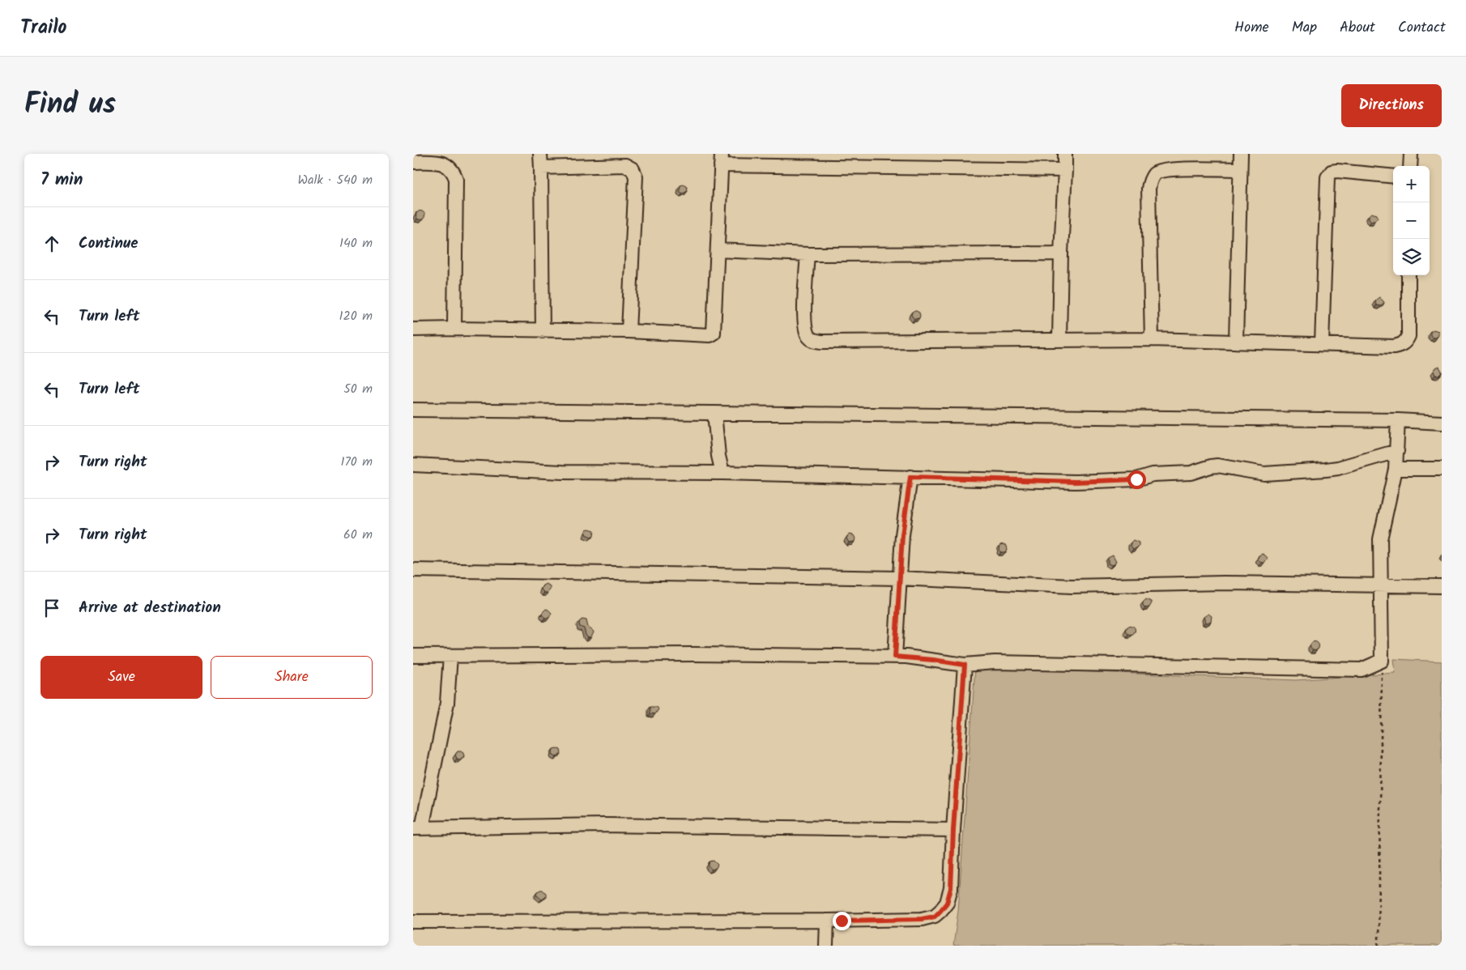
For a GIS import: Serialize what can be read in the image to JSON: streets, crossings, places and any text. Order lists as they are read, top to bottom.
{
  "page": {
    "header": "Trailo",
    "nav": [
      "Home",
      "Map",
      "About",
      "Contact"
    ],
    "title": "Find us",
    "buttons": [
      "Directions",
      ["Save", "Share"]
    ],
    "heading": ["7 min", "Walk · 540 m"],
    "map_buttons": ["+", "−"],
    "list": [
      ["Continue", "140 m"],
      ["Turn left", "120 m"],
      ["Turn left", "50 m"],
      ["Turn right", "170 m"],
      ["Turn right", "60 m"],
      "Arrive at destination"
    ]
  }
}
